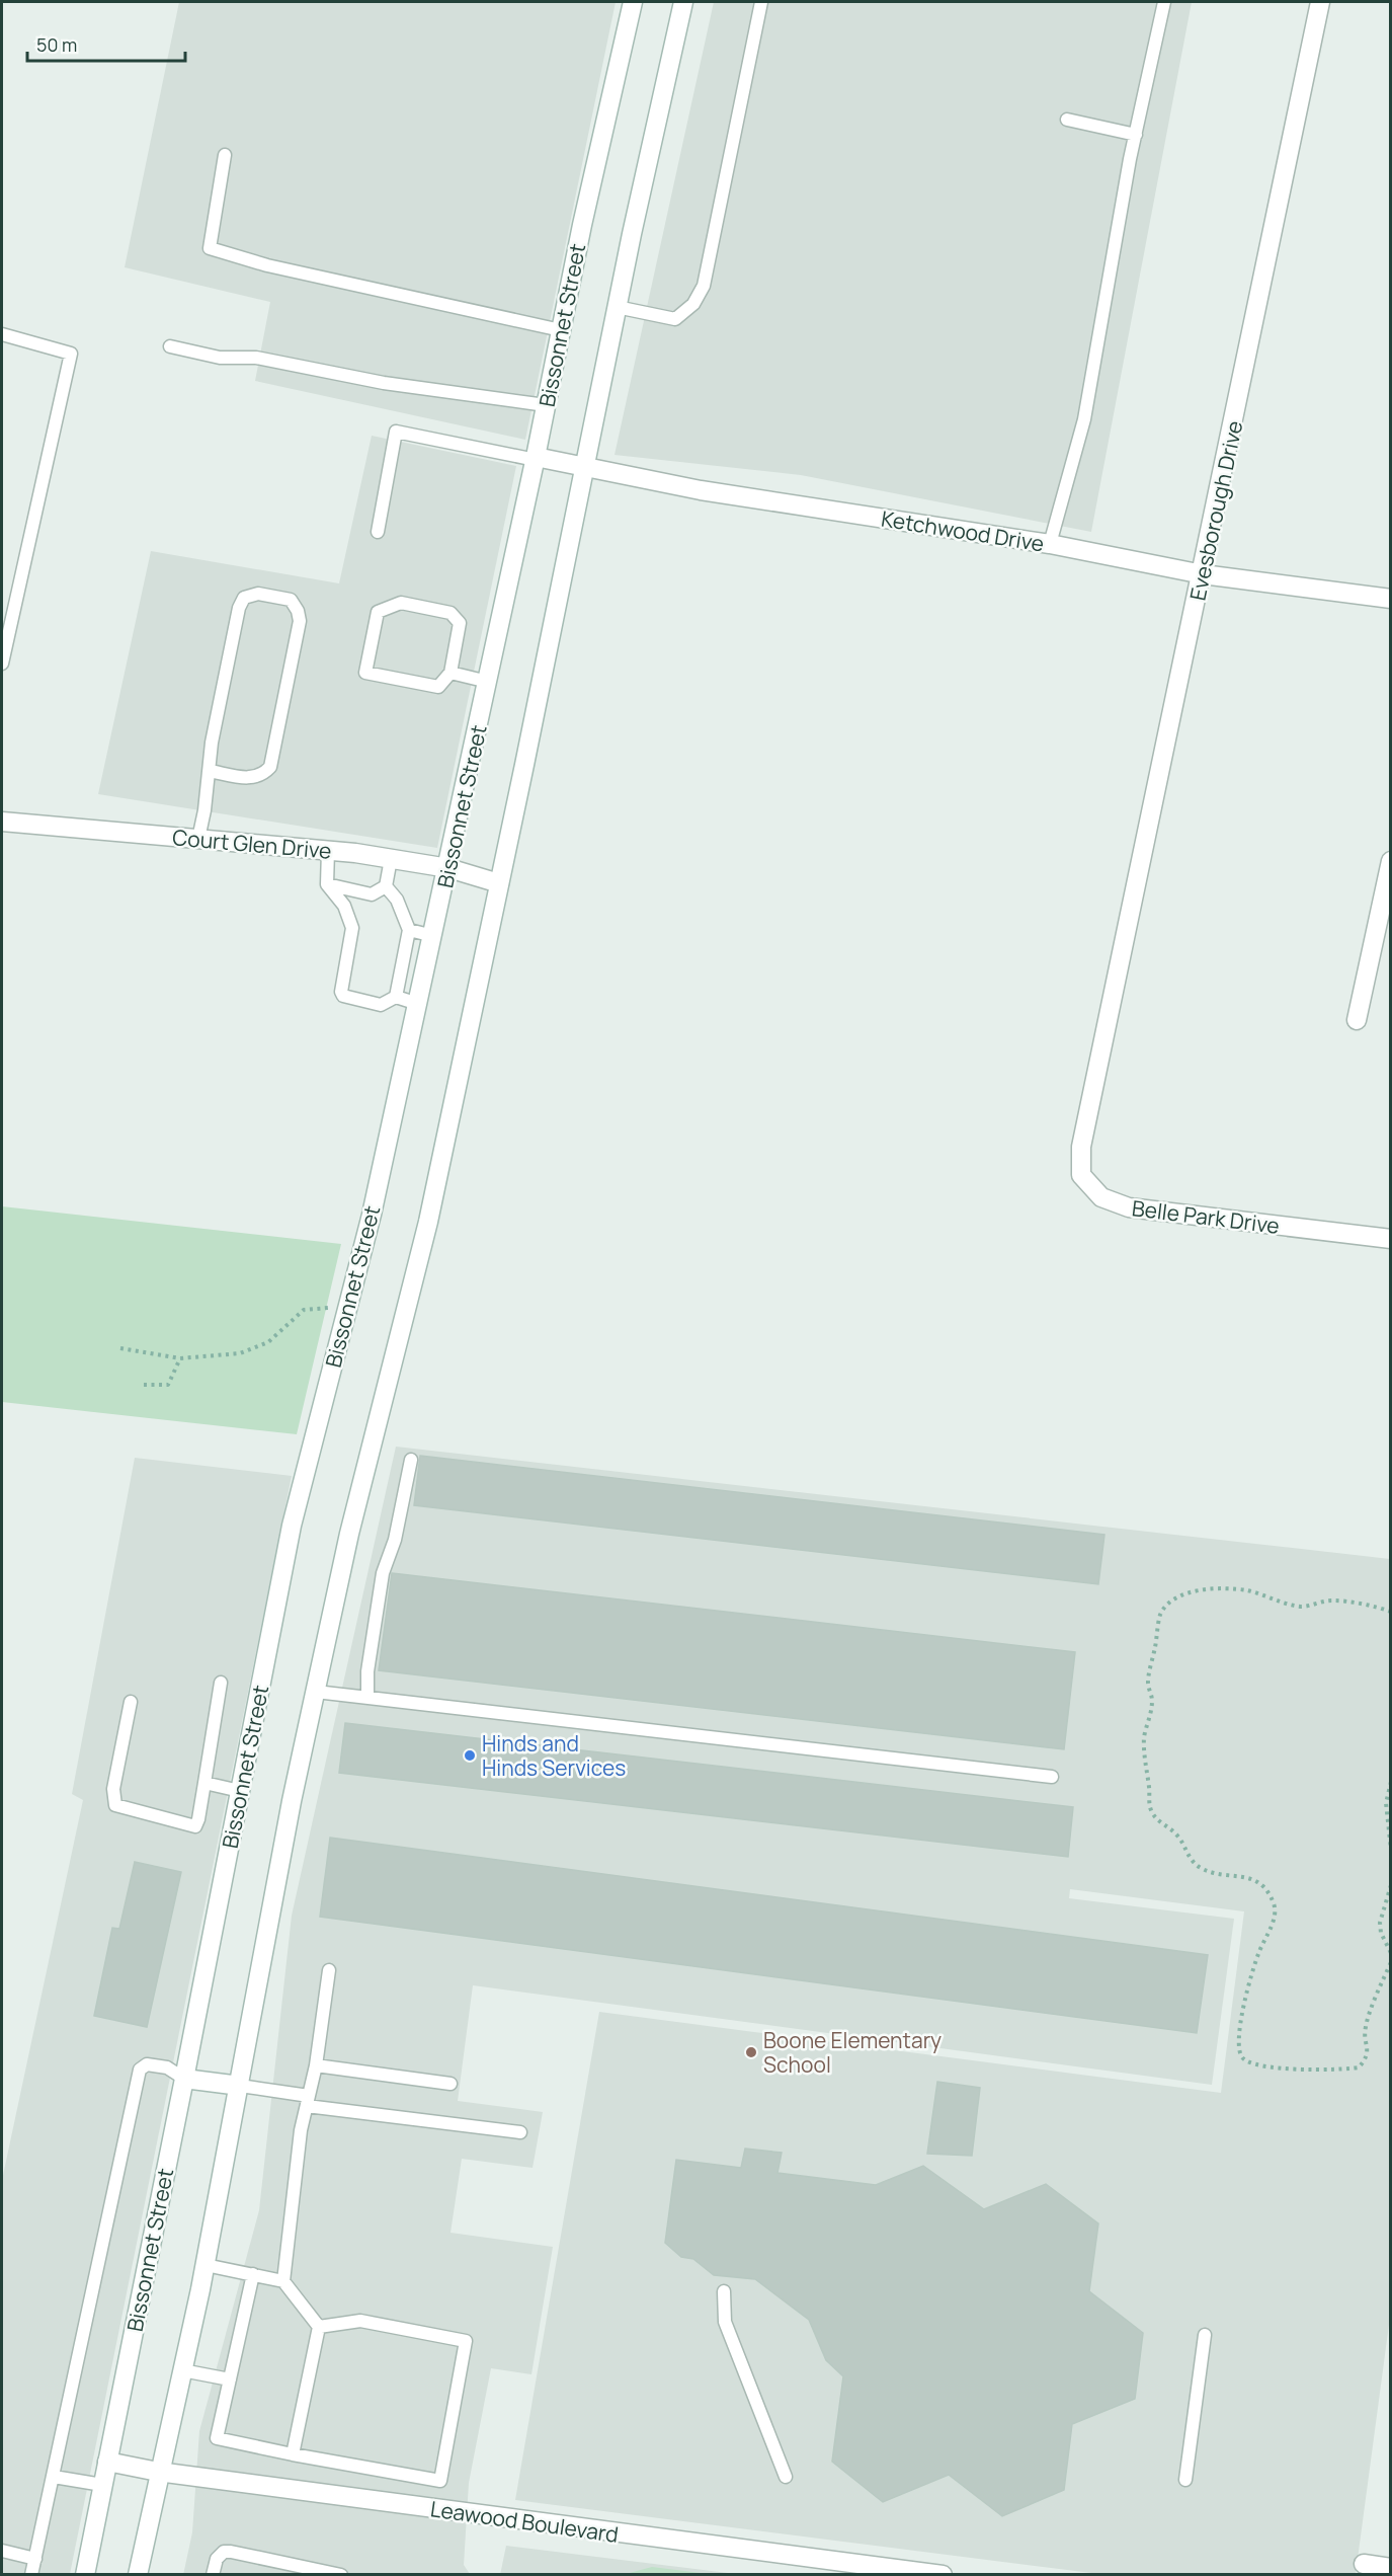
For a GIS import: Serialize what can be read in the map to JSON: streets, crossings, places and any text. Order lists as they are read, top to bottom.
{
  "streets": {
    "main road": [
      "Bissonnet Street",
      "Evesborough Drive",
      "Ketchwood Drive",
      "Court Glen Drive",
      "Belle Park Drive",
      "Leawood Boulevard"
    ]
  },
  "crossings": [
    ["Bissonnet Street", "Ketchwood Drive"],
    ["Bissonnet Street", "Court Glen Drive"],
    ["Bissonnet Street", "Leawood Boulevard"],
    ["Evesborough Drive", "Ketchwood Drive"],
    ["Evesborough Drive", "Belle Park Drive"]
  ],
  "places": ["Hinds and Hinds Services", "Boone Elementary School"],
  "scale_bar": "50 m"
}
